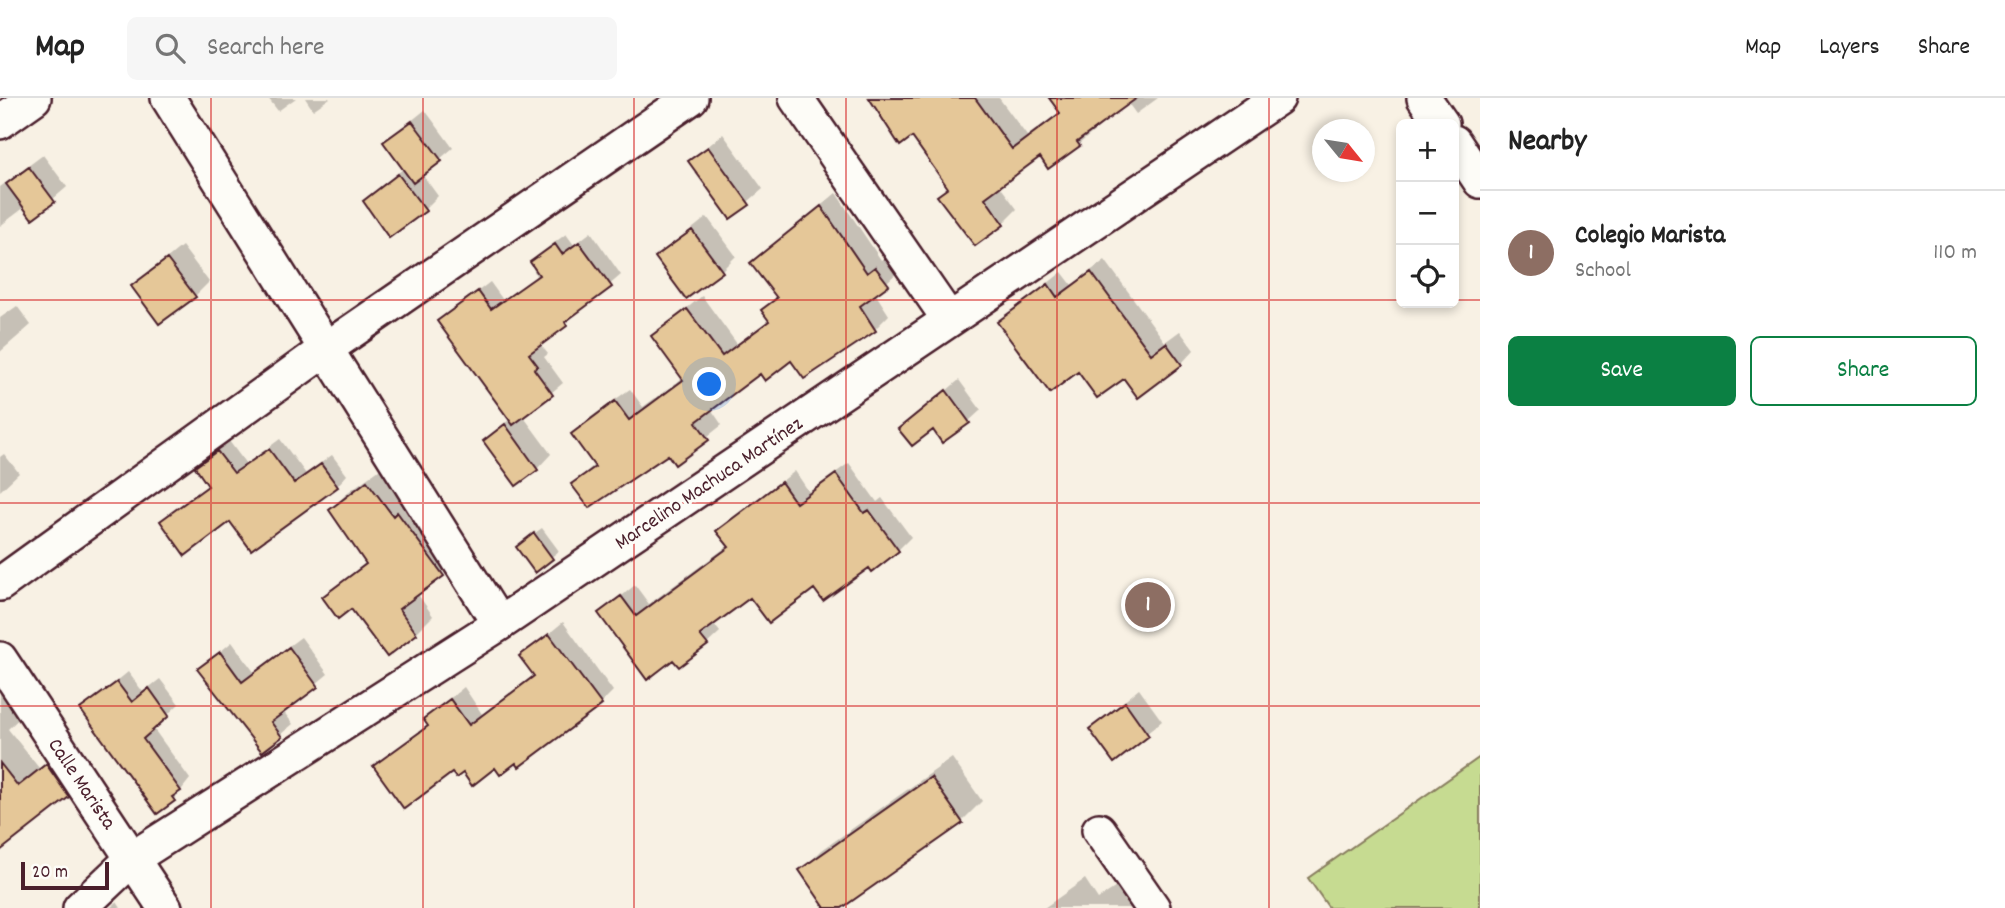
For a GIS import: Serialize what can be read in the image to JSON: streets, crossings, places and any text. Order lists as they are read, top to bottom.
{
  "streets": {
    "street": ["Marcelino Machuca Martínez", "Calle Marista"]
  },
  "crossings": [
    ["Marcelino Machuca Martínez", "Calle Marista"]
  ],
  "scale_bar": "20 m",
  "north": "bottom right",
  "page": {
    "header": "Map",
    "search": "Search here",
    "nav": ["Map", "Layers", "Share"],
    "heading": "Nearby",
    "map_buttons": ["+", "−"],
    "list": [
      {
        "mark": "1",
        "name": "Colegio Marista",
        "note": "School",
        "value": "110 m"
      }
    ],
    "buttons": ["Save", "Share"],
    "pins": "1",
    "scale": "20 m"
  }
}
